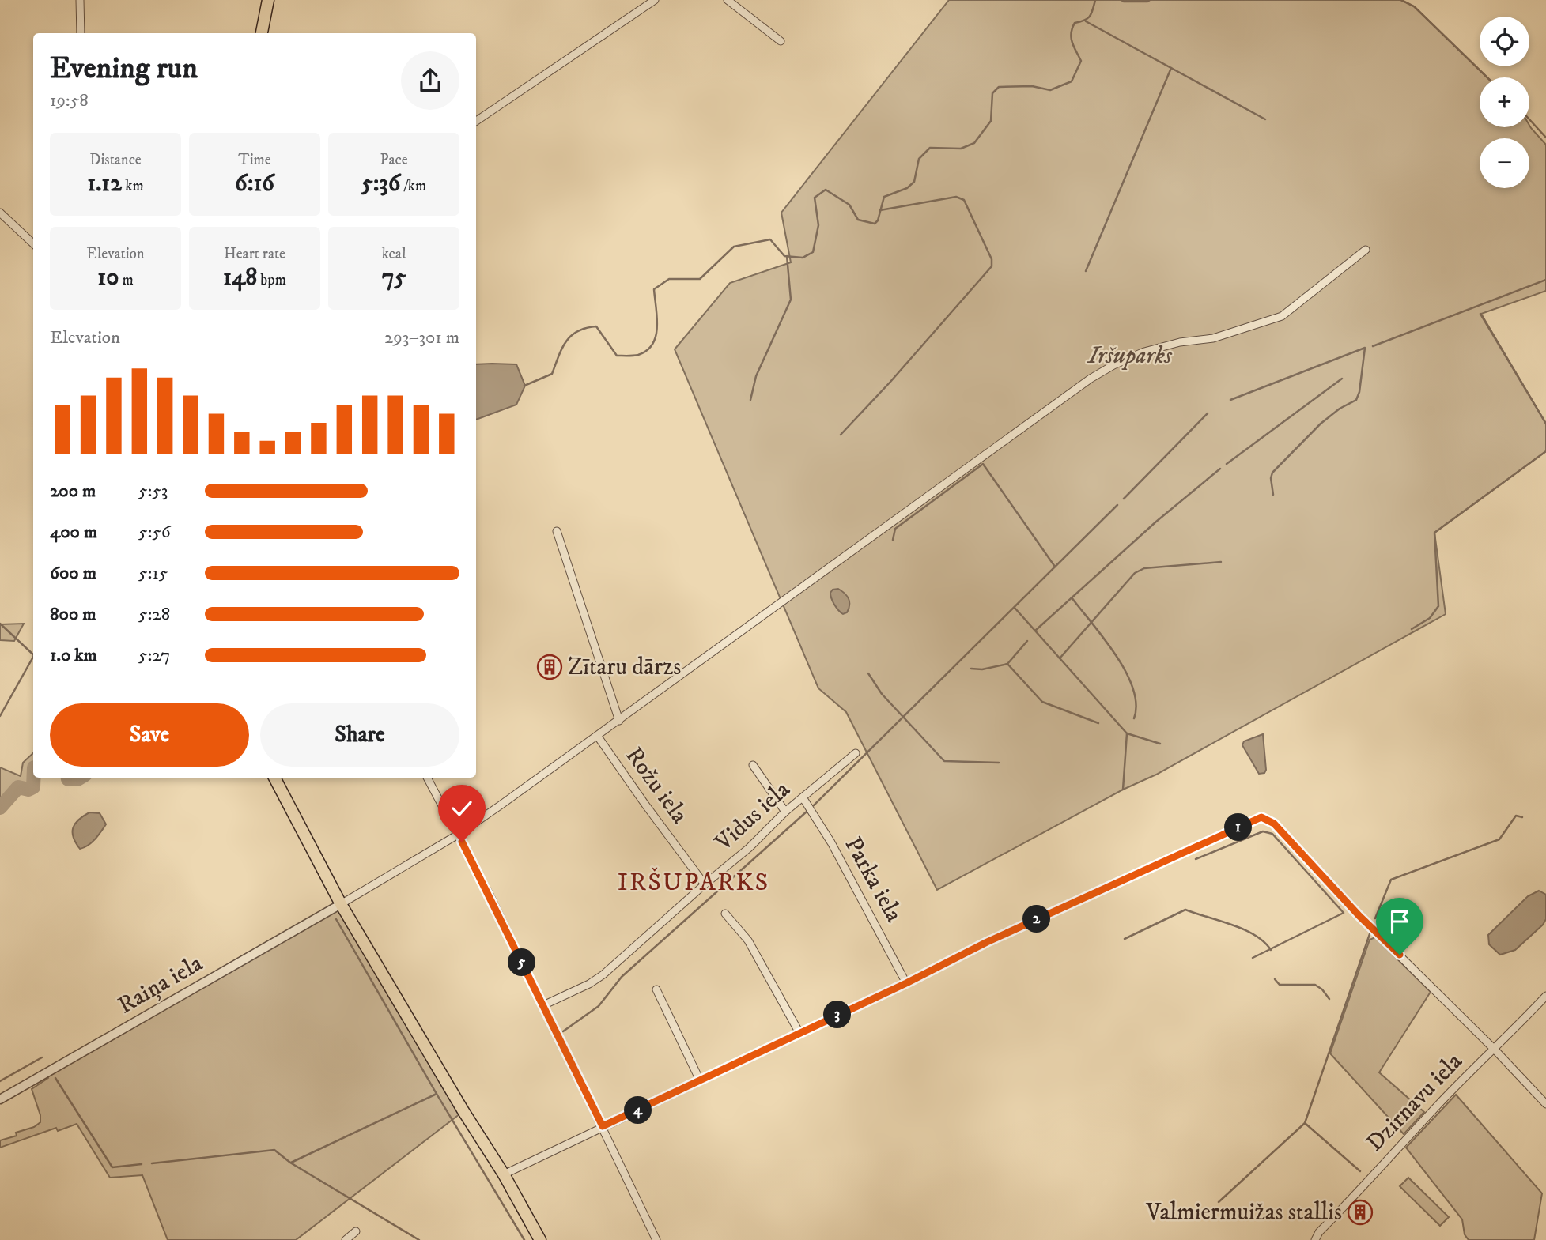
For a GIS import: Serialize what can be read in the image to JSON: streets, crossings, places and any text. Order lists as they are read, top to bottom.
{
  "streets": {
    "street": [
      "Rožu iela",
      "Vidus iela",
      "Parka iela",
      "Raiņa iela",
      "Dzirnavu iela"
    ]
  },
  "crossings": [
    ["Rožu iela", "Vidus iela"],
    ["Vidus iela", "Parka iela"]
  ],
  "districts": ["IRŠUPARKS"],
  "parks": ["Iršuparks"],
  "places": {
    "building": ["Zītaru dārzs", "Valmiermuižas stallis"]
  },
  "page": {
    "map_buttons": ["+", "−"],
    "heading": ["Evening run", "19:58"],
    "stats": [
      ["Distance", "1.12 km"],
      ["Time", "6:16"],
      ["Pace", "5:36 /km"],
      ["Elevation", "10 m"],
      ["Heart rate", "148 bpm"],
      ["kcal", "75"]
    ],
    "chart": ["Elevation", "293–301 m"],
    "list": [
      {
        "name": "200 m",
        "note": "5:53"
      },
      {
        "name": "400 m",
        "note": "5:56"
      },
      {
        "name": "600 m",
        "note": "5:15"
      },
      {
        "name": "800 m",
        "note": "5:28"
      },
      {
        "name": "1.0 km",
        "note": "5:27"
      }
    ],
    "buttons": ["Save", "Share"],
    "pins": [
      "1",
      "2",
      "5",
      "3",
      "4"
    ]
  }
}
